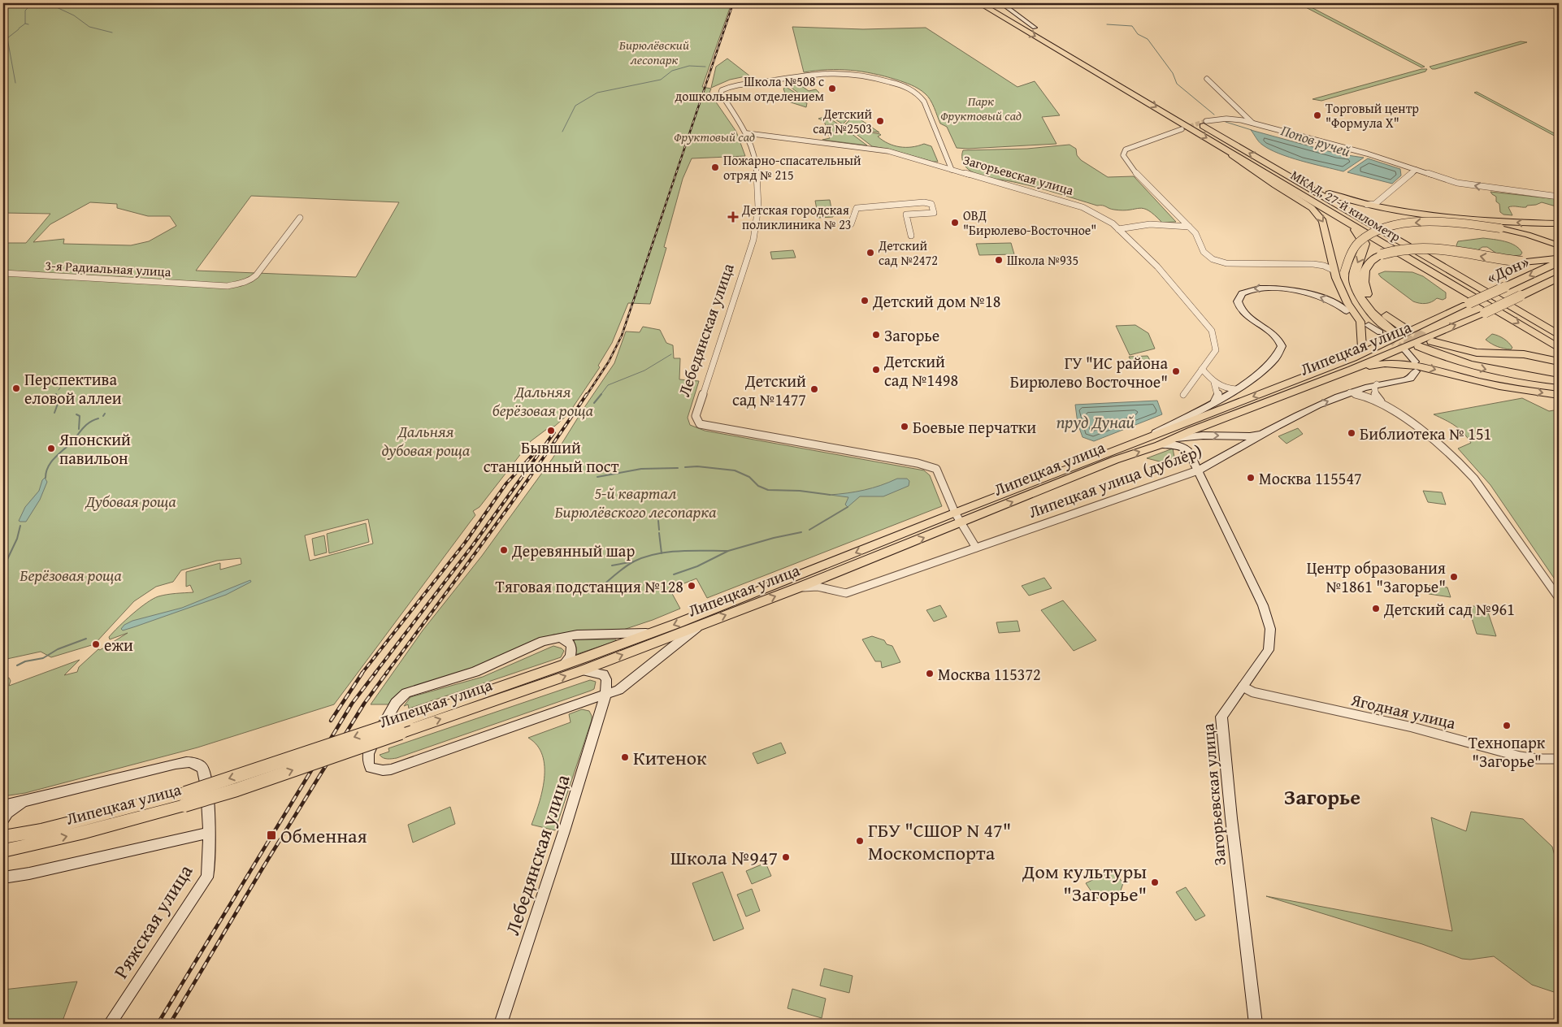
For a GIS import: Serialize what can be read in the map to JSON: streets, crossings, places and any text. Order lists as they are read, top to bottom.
{
  "streets": {
    "highway": ["МКАД, 27-й километр", "«Дон»"],
    "main road": ["Липецкая улица"],
    "street": [
      "Загорьевская улица",
      "3-я Радиальная улица",
      "Лебедянская улица",
      "Липецкая улица (дублёр)",
      "Ягодная улица",
      "Ряжская улица"
    ]
  },
  "crossings": [
    ["Загорьевская улица", "Лебедянская улица"],
    ["Загорьевская улица", "Липецкая улица"],
    ["Загорьевская улица", "Липецкая улица (дублёр)"],
    ["Загорьевская улица", "Ягодная улица"],
    ["«Дон»", "Липецкая улица"],
    ["Лебедянская улица", "Липецкая улица"],
    ["Липецкая улица", "Липецкая улица (дублёр)"]
  ],
  "districts": ["Загорье"],
  "water": ["Попов ручей", "пруд Дунай"],
  "parks": [
    "Бирюлёвский лесопарк",
    "Парк Фруктовый сад",
    "Фруктовый сад",
    "Дальняя берёзовая роща",
    "Дальняя дубовая роща",
    "5-й квартал Бирюлёвского лесопарка",
    "Дубовая роща",
    "Берёзовая роща"
  ],
  "places": {
    "other": [
      "Школа №508 с дошкольным отделением",
      "Торговый центр \"Формула X\"",
      "Детский сад №2503",
      "Пожарно-спасательный отряд № 215",
      "ОВД \"Бирюлево-Восточное\"",
      "Детский сад №2472",
      "Школа №935",
      "Детский дом №18",
      "Загорье",
      "Детский сад №1498",
      "ГУ \"ИС района Бирюлево Восточное\"",
      "Перспектива еловой аллеи",
      "Детский сад №1477",
      "Боевые перчатки",
      "Бывший станционный пост",
      "Библиотека № 151",
      "Японcкий павильон",
      "Москва 115547",
      "Деревянный шар",
      "Центр образования №1861 \"Загорье\"",
      "Тяговая подстанция №128",
      "Детский сад №961",
      "ежи",
      "Москва 115372",
      "Технопарк \"Загорье\"",
      "Китенок",
      "ГБУ \"СШОР N 47\" Москомспорта",
      "Школа №947",
      "Дом культуры \"Загорье\""
    ],
    "health": ["Детская городская поликлиника № 23"],
    "transit": ["Обменная"]
  }
}
